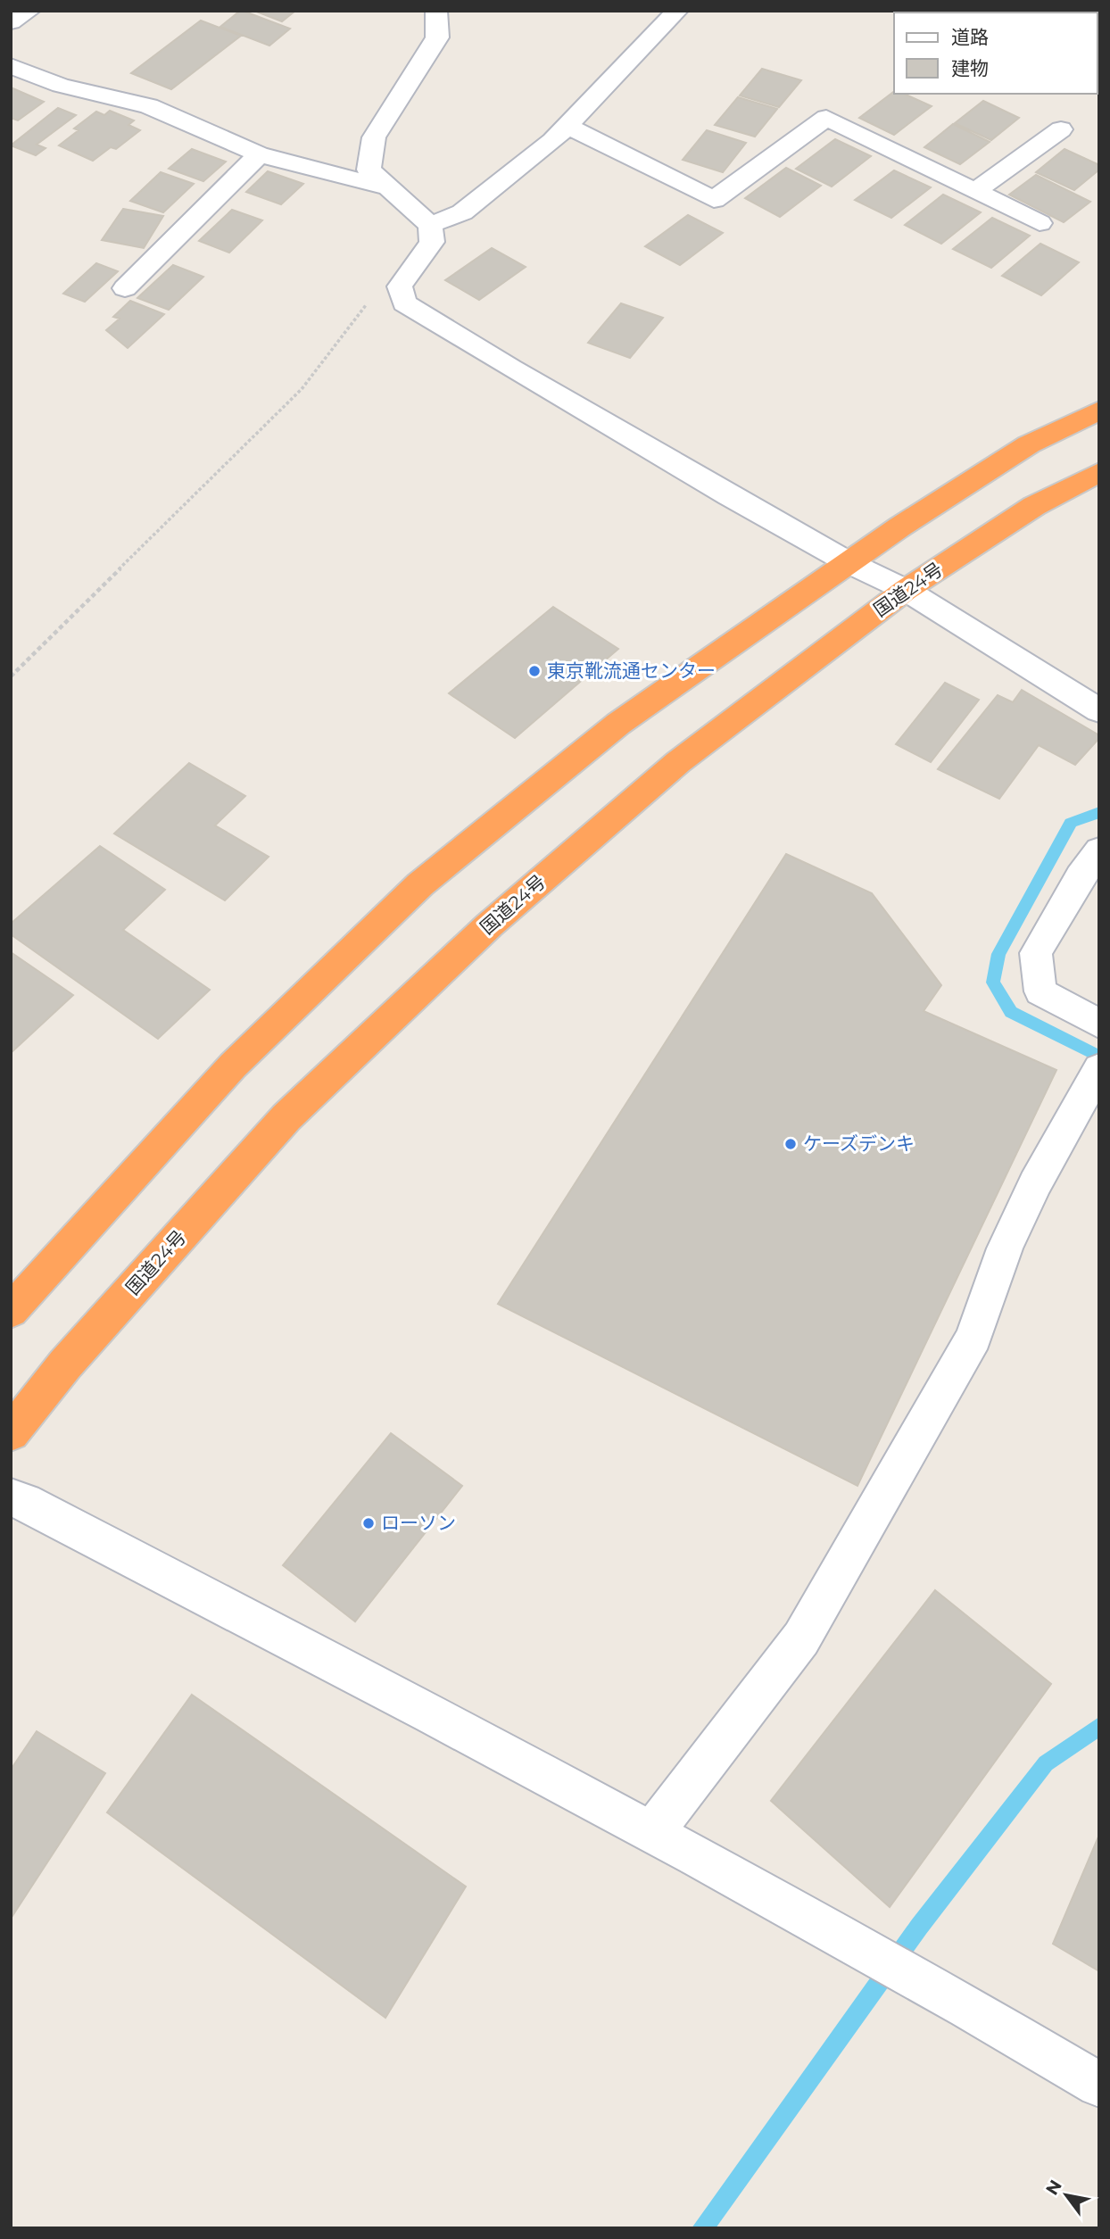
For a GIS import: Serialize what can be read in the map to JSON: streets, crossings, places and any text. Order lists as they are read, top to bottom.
{
  "streets": {
    "highway": ["国道24号"]
  },
  "places": ["東京靴流通センター", "ケーズデンキ", "ローソン"],
  "legend": ["道路", "建物"],
  "north": "top left"
}
